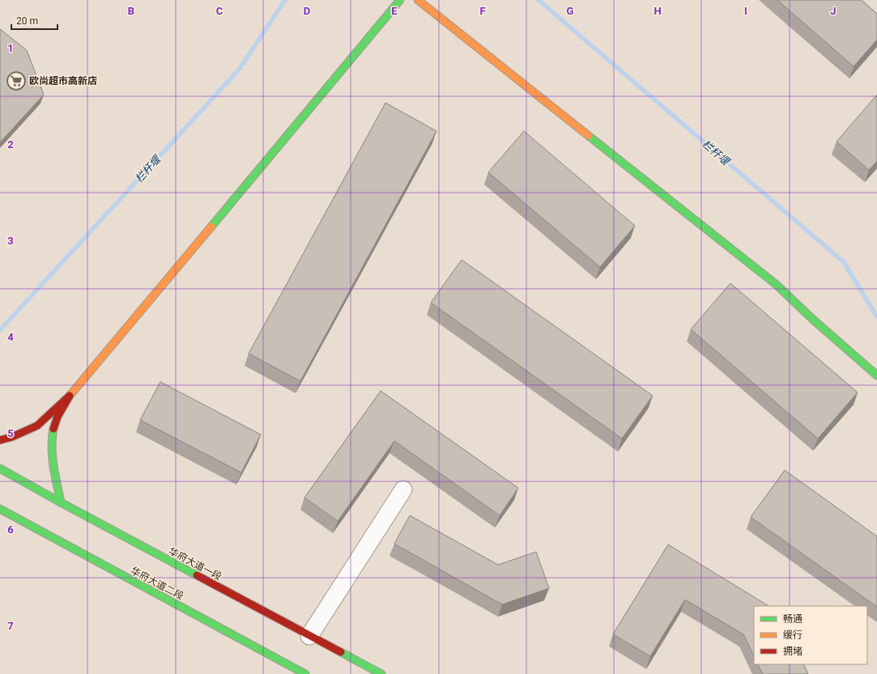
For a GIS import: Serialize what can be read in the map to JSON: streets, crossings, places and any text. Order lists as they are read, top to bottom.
{
  "streets": {
    "street": ["华府大道一段", "华府大道二段"]
  },
  "water": ["栏杆堰"],
  "places": {
    "supermarket": ["欧尚超市高新店"]
  },
  "legend": ["畅通", "缓行", "拥堵"],
  "scale_bar": "20 m",
  "grid": {
    "columns": [
      "B",
      "C",
      "D",
      "E",
      "F",
      "G",
      "H",
      "I",
      "J"
    ],
    "rows": [
      "1",
      "2",
      "3",
      "4",
      "5",
      "6",
      "7"
    ]
  }
}
